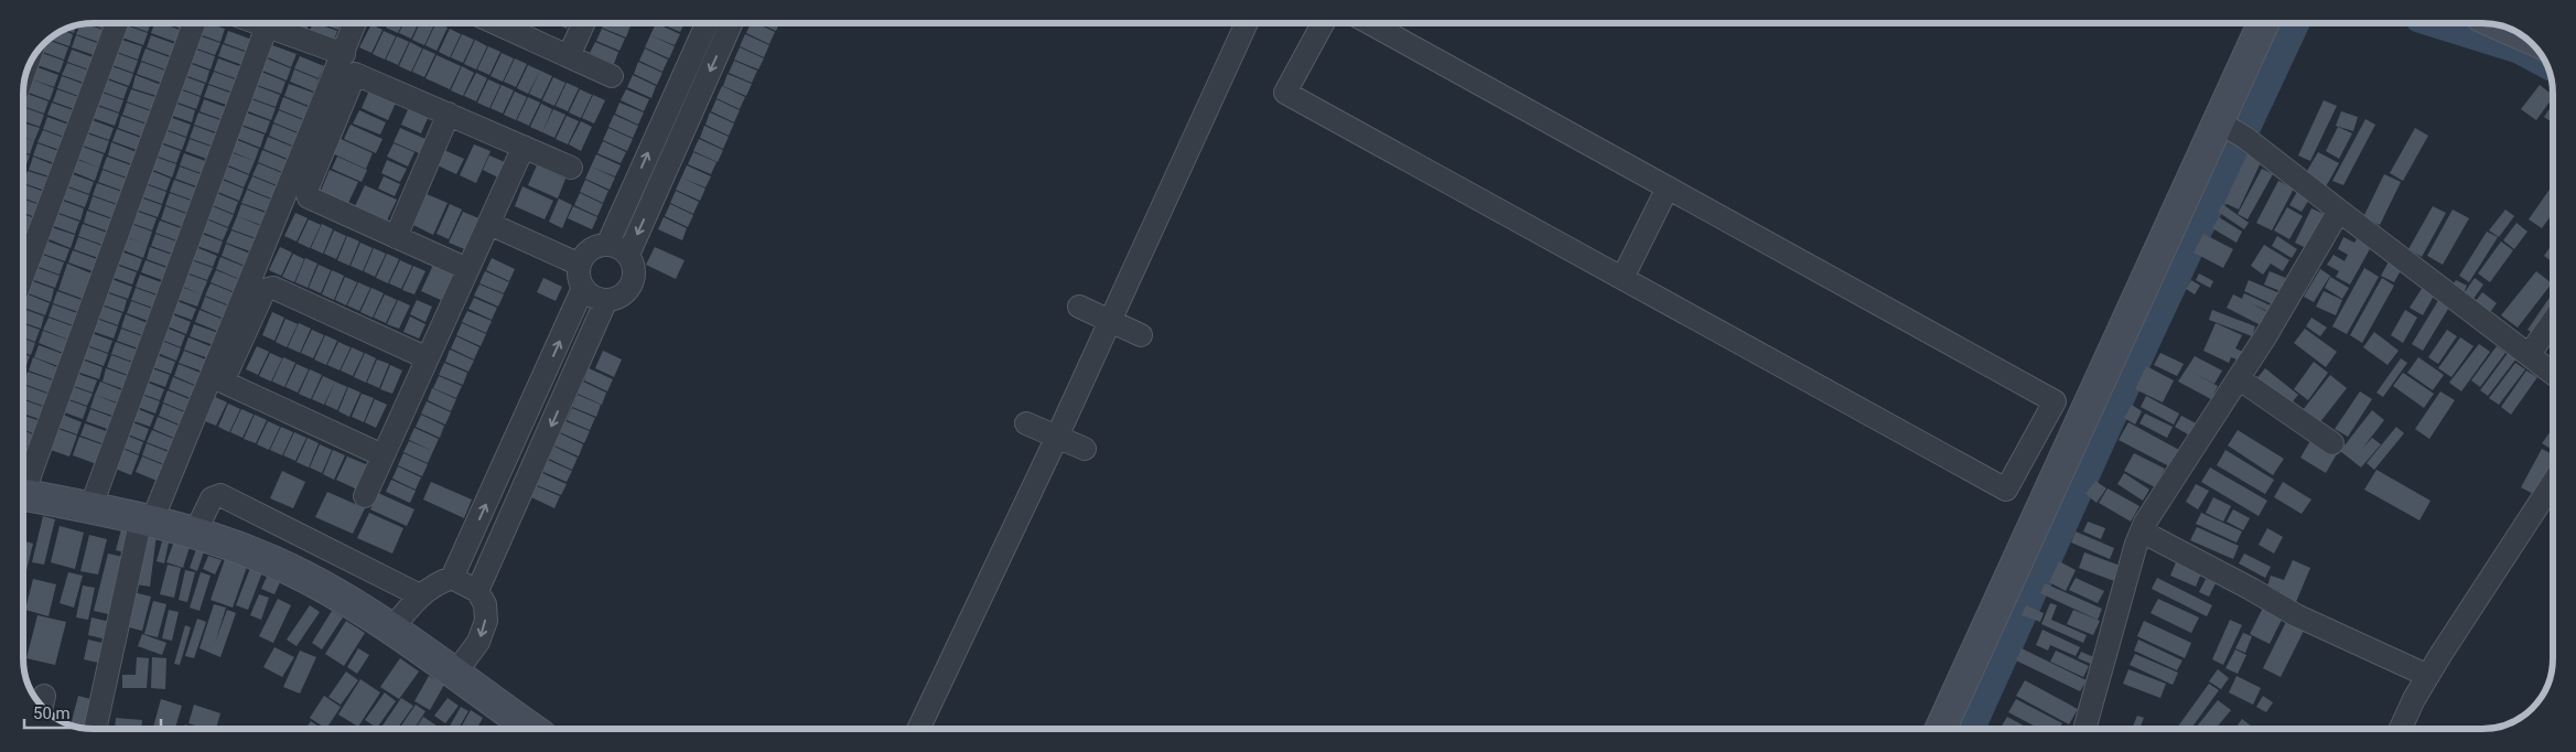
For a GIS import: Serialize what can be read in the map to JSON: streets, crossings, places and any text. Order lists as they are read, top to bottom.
{
  "scale_bar": "50 m"
}
